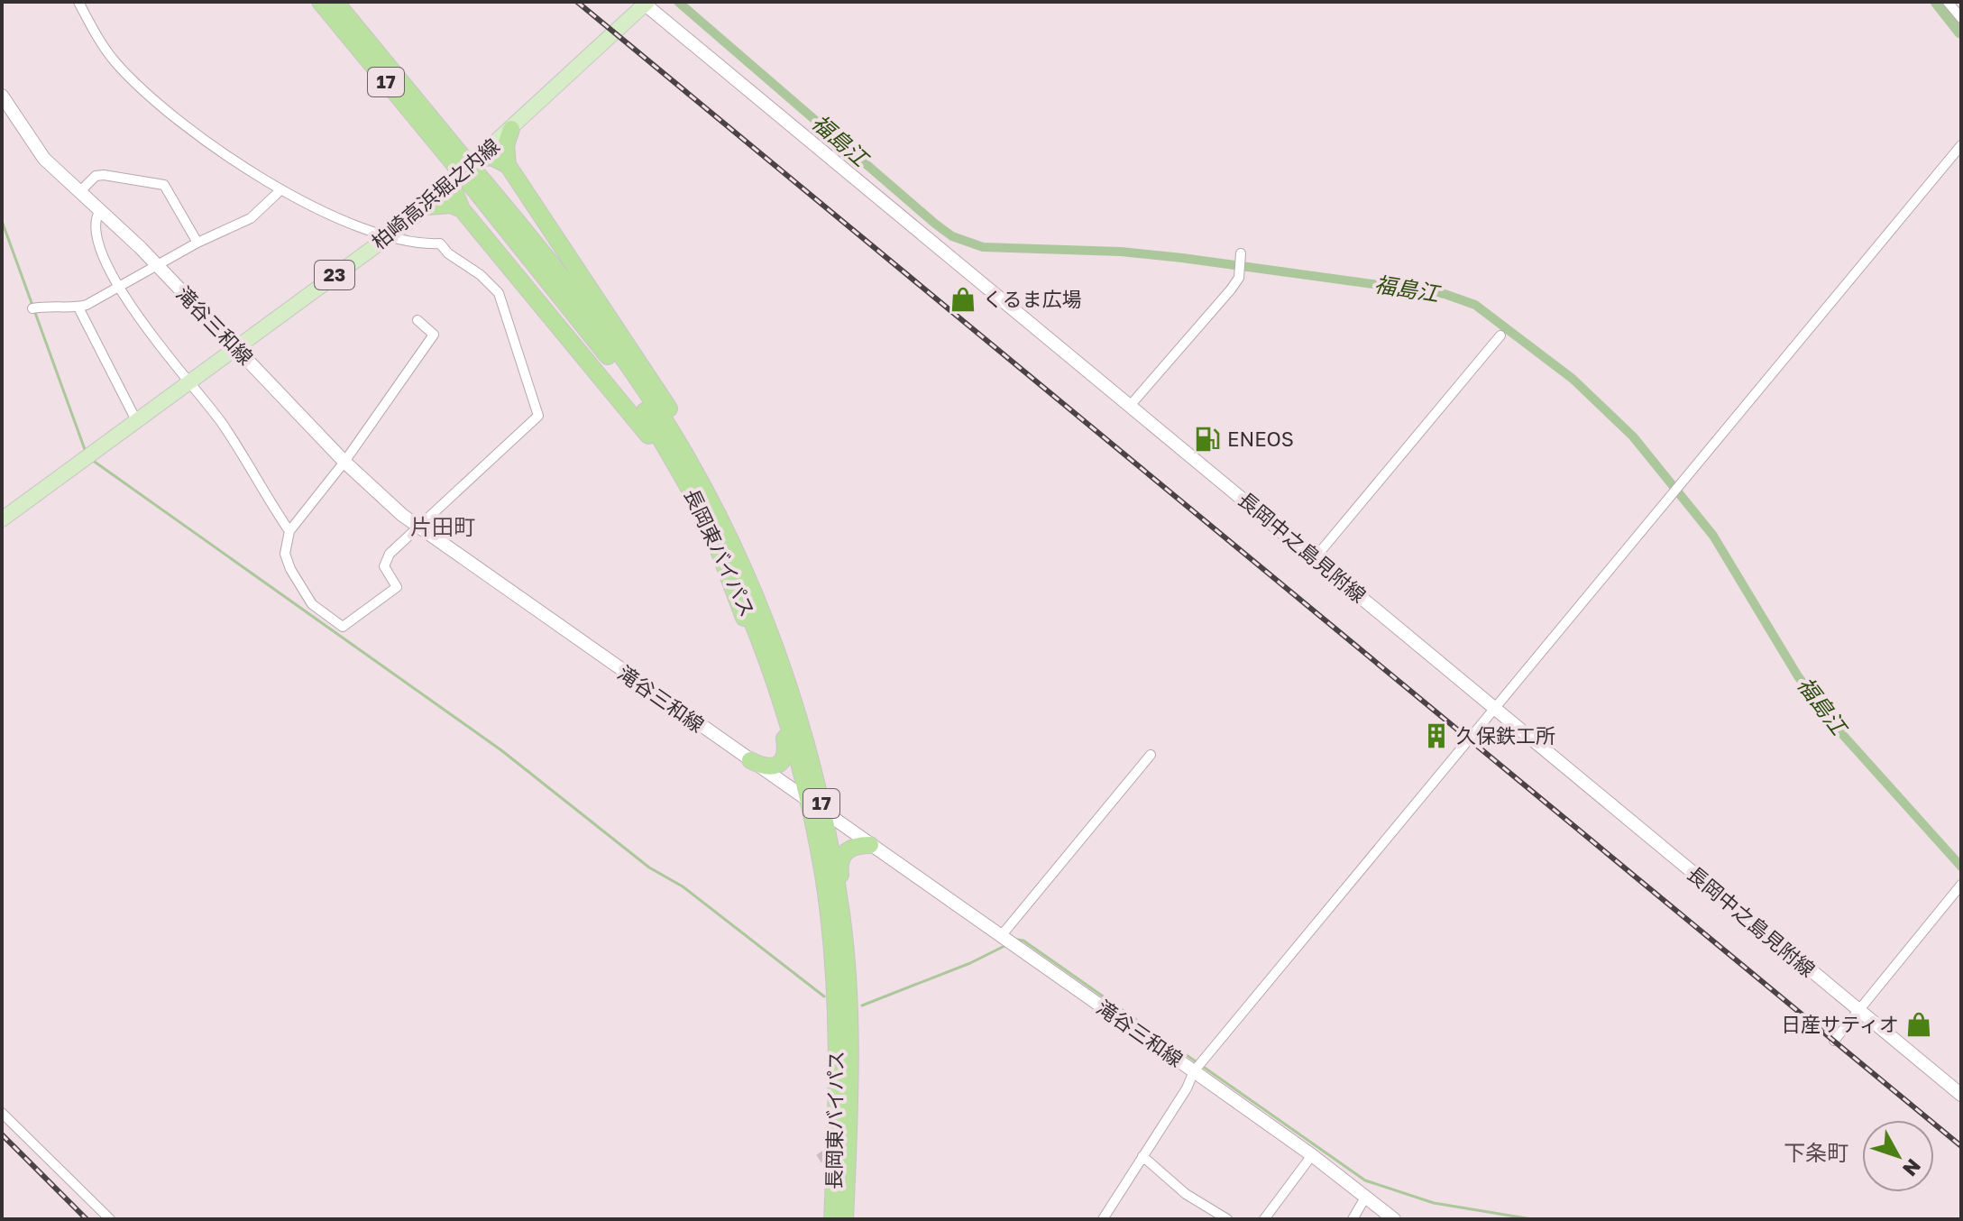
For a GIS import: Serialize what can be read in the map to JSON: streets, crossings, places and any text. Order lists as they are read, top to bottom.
{
  "streets": {
    "highway": ["17", "長岡東バイパス"],
    "main road": [
      "柏崎高浜堀之内線",
      "23",
      "滝谷三和線",
      "長岡中之島見附線"
    ]
  },
  "crossings": [
    ["17", "長岡東バイパス"],
    ["柏崎高浜堀之内線", "滝谷三和線"],
    ["柏崎高浜堀之内線", "長岡中之島見附線"],
    ["滝谷三和線", "長岡東バイパス"]
  ],
  "districts": ["片田町", "下条町"],
  "water": ["福島江"],
  "places": {
    "shop": ["くるま広場", "日産サティオ"],
    "fuel station": ["ENEOS"],
    "building": ["久保鉄工所"]
  },
  "north": "bottom right"
}
